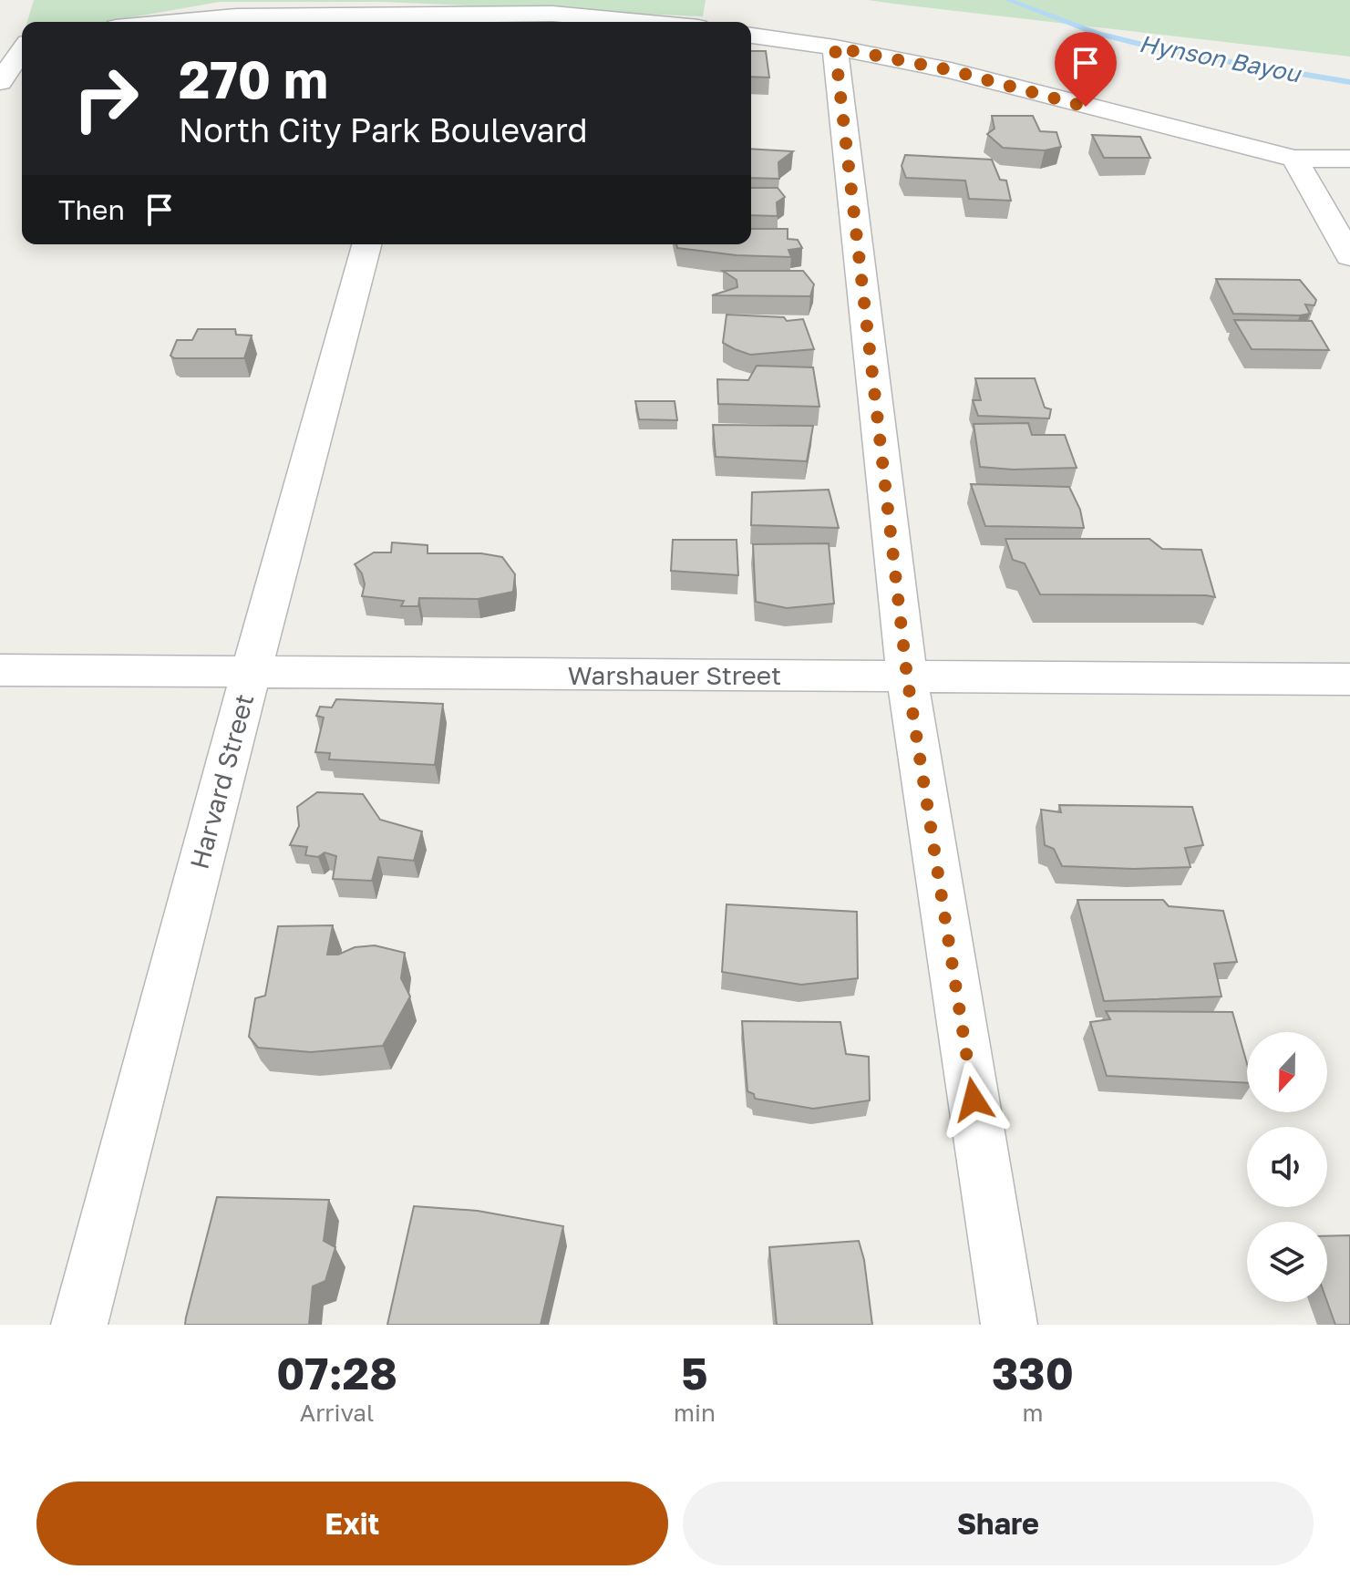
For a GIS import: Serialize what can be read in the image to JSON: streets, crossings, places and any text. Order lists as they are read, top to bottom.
{
  "streets": {
    "street": ["Warshauer Street", "Harvard Street"]
  },
  "crossings": [
    ["Warshauer Street", "Harvard Street"]
  ],
  "water": ["Hynson Bayou"],
  "north": "bottom",
  "page": {
    "turn": ["270 m", "North City Park Boulevard"],
    "then": "Then",
    "eta": [
      "07:28",
      "Arrival",
      "5",
      "min",
      "330",
      "m"
    ],
    "buttons": ["Exit", "Share"]
  }
}
